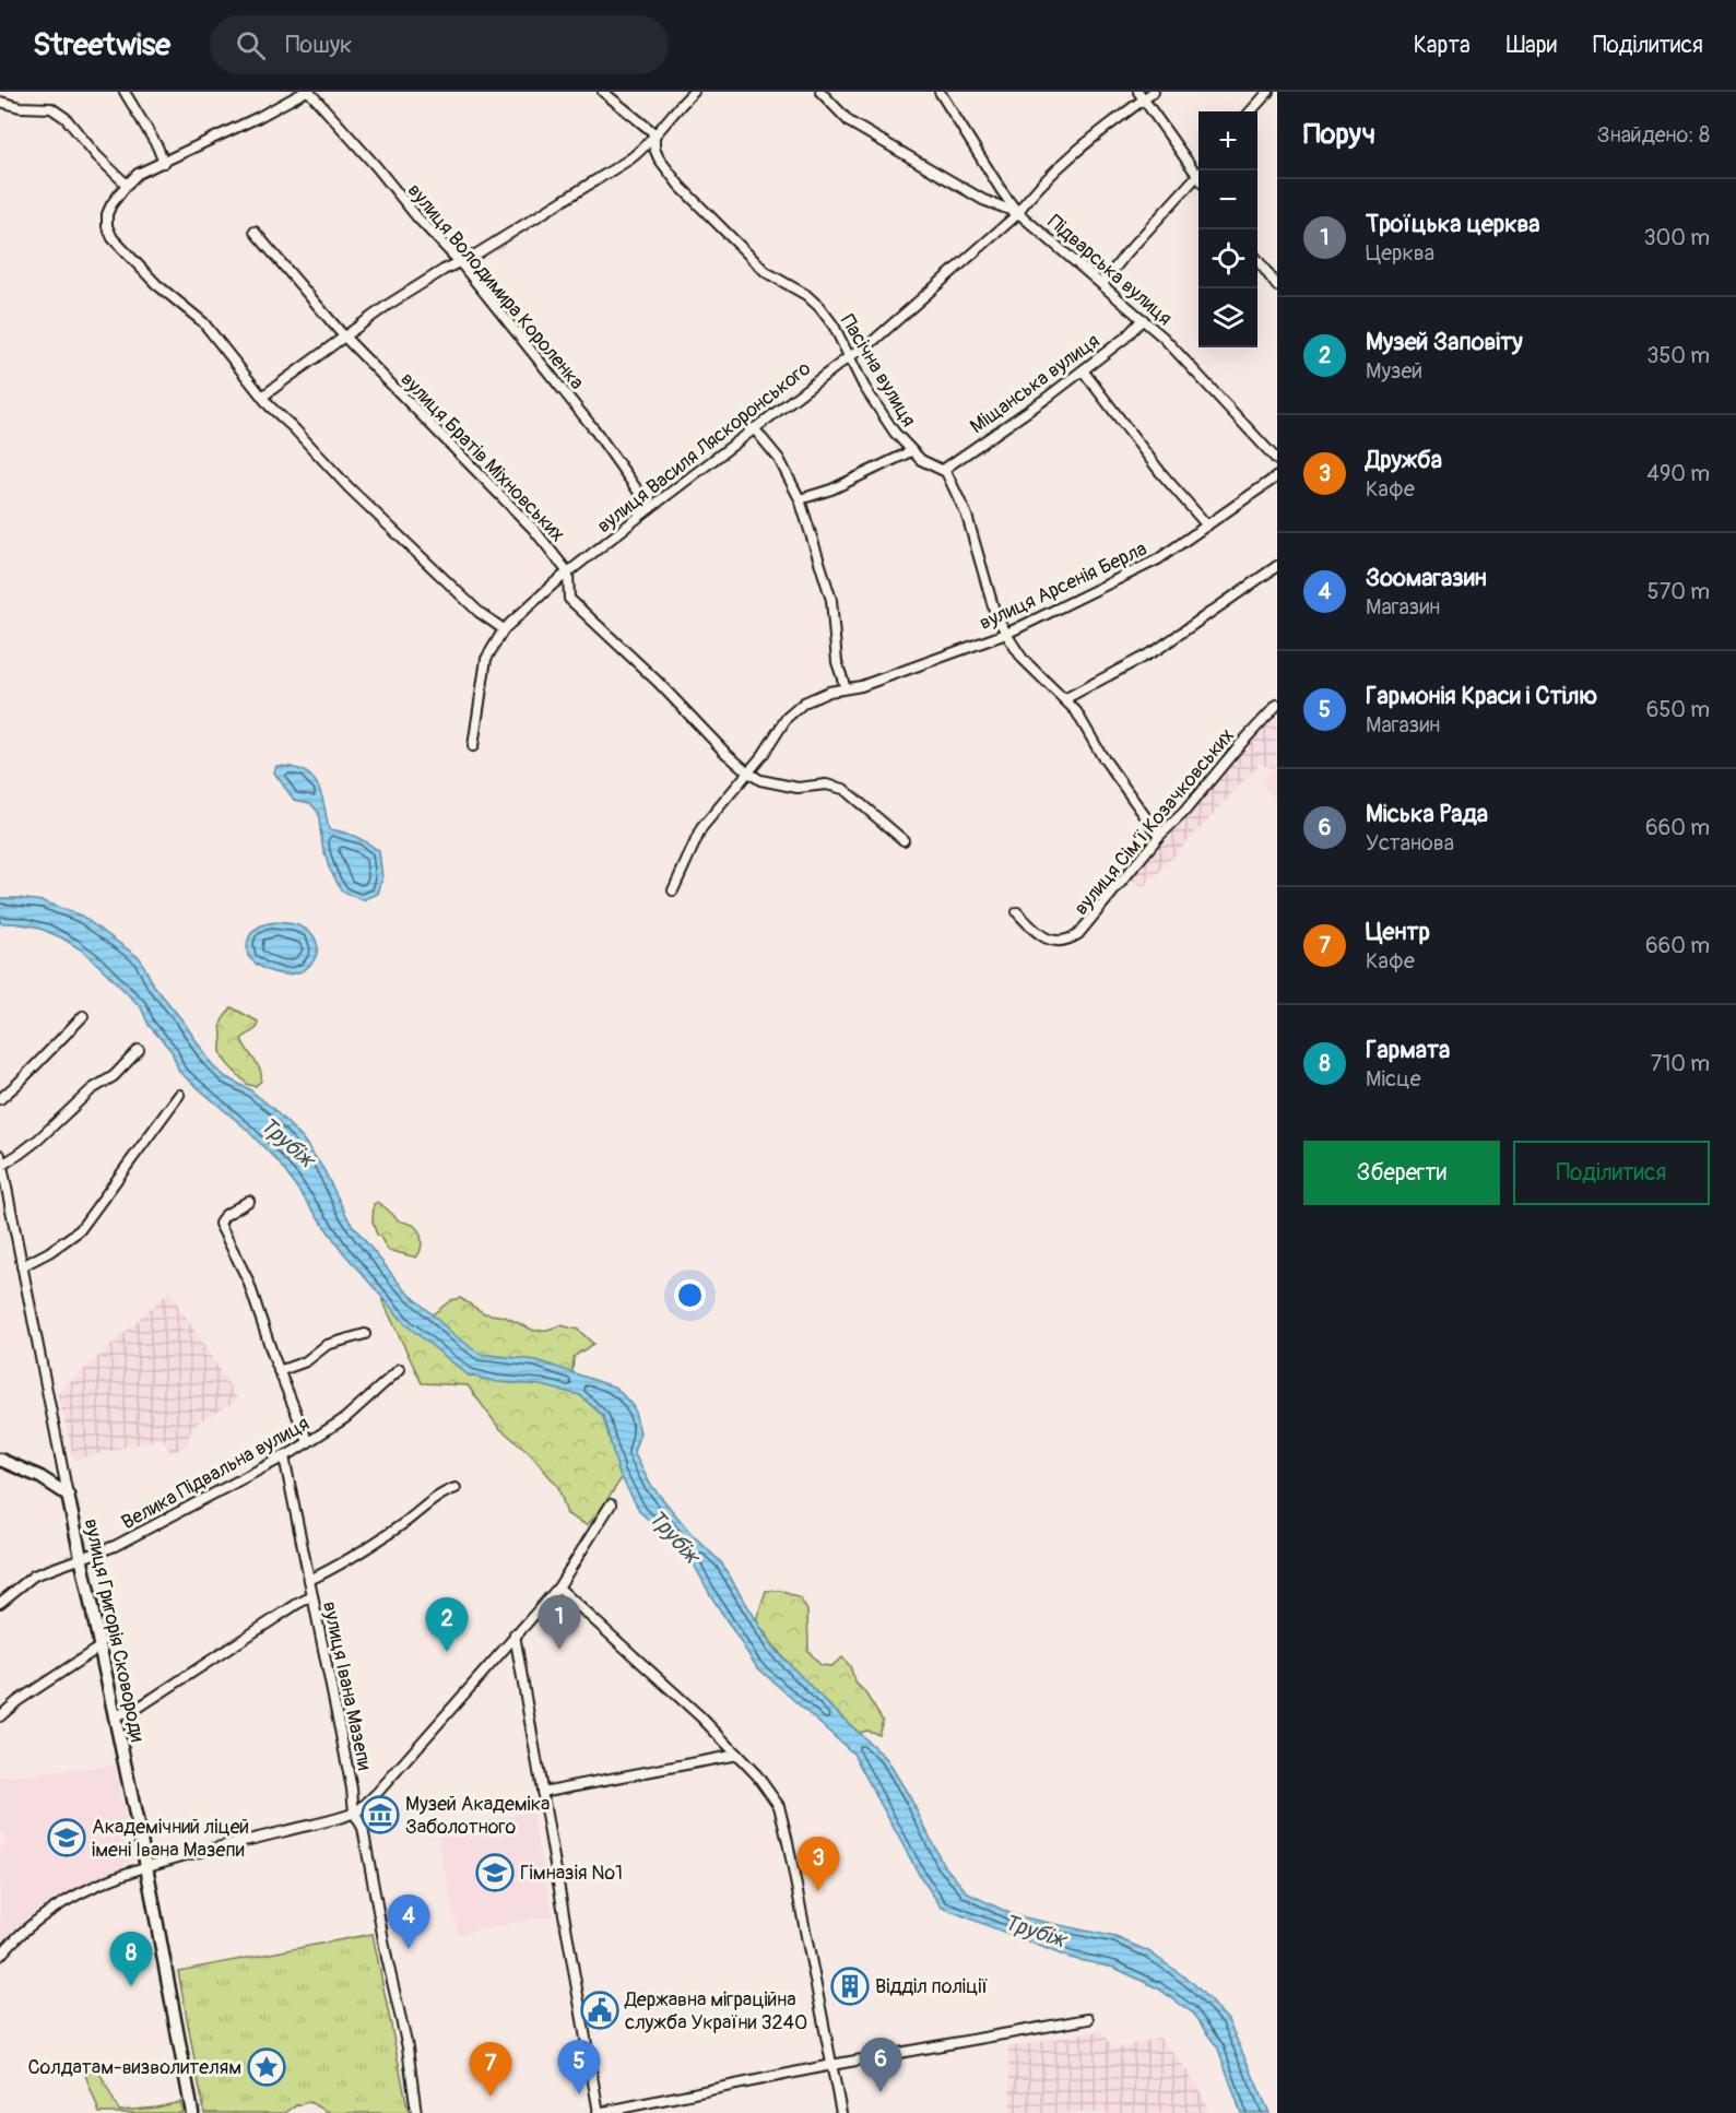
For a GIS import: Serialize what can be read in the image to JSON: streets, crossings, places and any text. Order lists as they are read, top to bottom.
{
  "streets": {
    "street": [
      "Підварська вулиця",
      "вулиця Володимира Короленка",
      "Пасічна вулиця",
      "Міщанська вулиця",
      "вулиця Василя Ляскоронського",
      "вулиця Братів Міхновських",
      "вулиця Арсенія Берла",
      "вулиця Сімʼї Козачковських",
      "Велика Підвальна вулиця",
      "вулиця Григорія Сковороди",
      "вулиця Івана Мазепи"
    ]
  },
  "crossings": [
    ["Підварська вулиця", "Міщанська вулиця"],
    ["Підварська вулиця", "вулиця Василя Ляскоронського"],
    ["вулиця Володимира Короленка", "вулиця Василя Ляскоронського"],
    ["Пасічна вулиця", "Міщанська вулиця"],
    ["Пасічна вулиця", "вулиця Василя Ляскоронського"],
    ["вулиця Василя Ляскоронського", "вулиця Братів Міхновських"],
    ["вулиця Братів Міхновських", "вулиця Арсенія Берла"],
    ["Велика Підвальна вулиця", "вулиця Григорія Сковороди"],
    ["Велика Підвальна вулиця", "вулиця Івана Мазепи"]
  ],
  "water": ["Трубіж"],
  "places": {
    "museum": ["Музей Академіка Заболотного"],
    "school or university": ["Академічний ліцей імені Івана Мазепи", "Гімназія №1"],
    "building": ["Відділ поліції"],
    "public building": ["Державна міграційна служба України 3240"],
    "place": ["Солдатам-визволителям"]
  },
  "page": {
    "header": "Streetwise",
    "search": "Пошук",
    "nav": ["Карта", "Шари", "Поділитися"],
    "heading": ["Поруч", "Знайдено: 8"],
    "map_buttons": ["+", "−"],
    "list": [
      {
        "mark": "1",
        "name": "Троїцька церква",
        "note": "Церква",
        "value": "300 m"
      },
      {
        "mark": "2",
        "name": "Музей Заповіту",
        "note": "Музей",
        "value": "350 m"
      },
      {
        "mark": "3",
        "name": "Дружба",
        "note": "Кафе",
        "value": "490 m"
      },
      {
        "mark": "4",
        "name": "Зоомагазин",
        "note": "Магазин",
        "value": "570 m"
      },
      {
        "mark": "5",
        "name": "Гармонія Краси і Стілю",
        "note": "Магазин",
        "value": "650 m"
      },
      {
        "mark": "6",
        "name": "Міська Рада",
        "note": "Установа",
        "value": "660 m"
      },
      {
        "mark": "7",
        "name": "Центр",
        "note": "Кафе",
        "value": "660 m"
      },
      {
        "mark": "8",
        "name": "Гармата",
        "note": "Місце",
        "value": "710 m"
      }
    ],
    "buttons": ["Зберегти", "Поділитися"],
    "pins": [
      "1",
      "2",
      "3",
      "4",
      "8",
      "6",
      "5",
      "7"
    ]
  }
}
